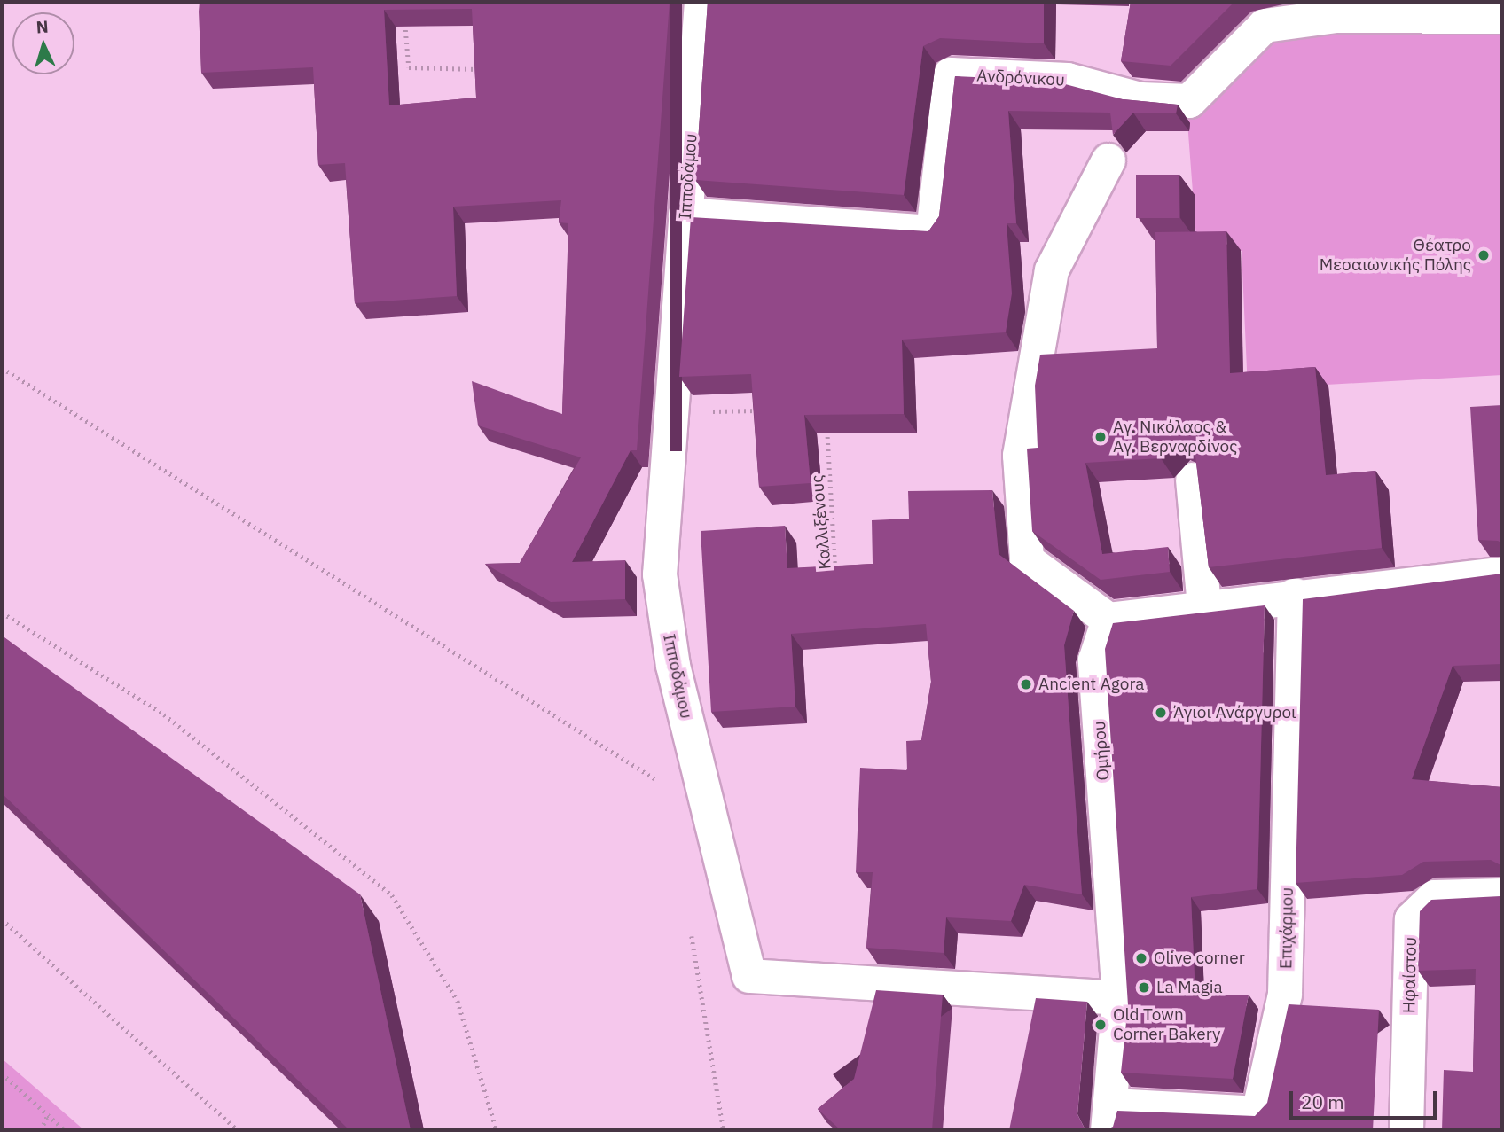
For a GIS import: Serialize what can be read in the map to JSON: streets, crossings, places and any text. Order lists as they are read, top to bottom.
{
  "streets": {
    "street": [
      "Ανδρόνικου",
      "Ιπποδάμου",
      "Ομήρου",
      "Επιχάρμου",
      "Ηφαίστου"
    ],
    "path": ["Καλλιξένους"]
  },
  "crossings": [
    ["Ανδρόνικου", "Ιπποδάμου"],
    ["Ιπποδάμου", "Ομήρου"],
    ["Ομήρου", "Επιχάρμου"]
  ],
  "places": [
    "Θέατρο Μεσαιωνικής Πόλης",
    "Αγ. Νικόλαος & Αγ. Βερναρδίνος",
    "Ancient Agora",
    "Άγιοι Ανάργυροι",
    "Olive corner",
    "La Magia",
    "Old Town Corner Bakery"
  ],
  "scale_bar": "20 m",
  "north": "top"
}
